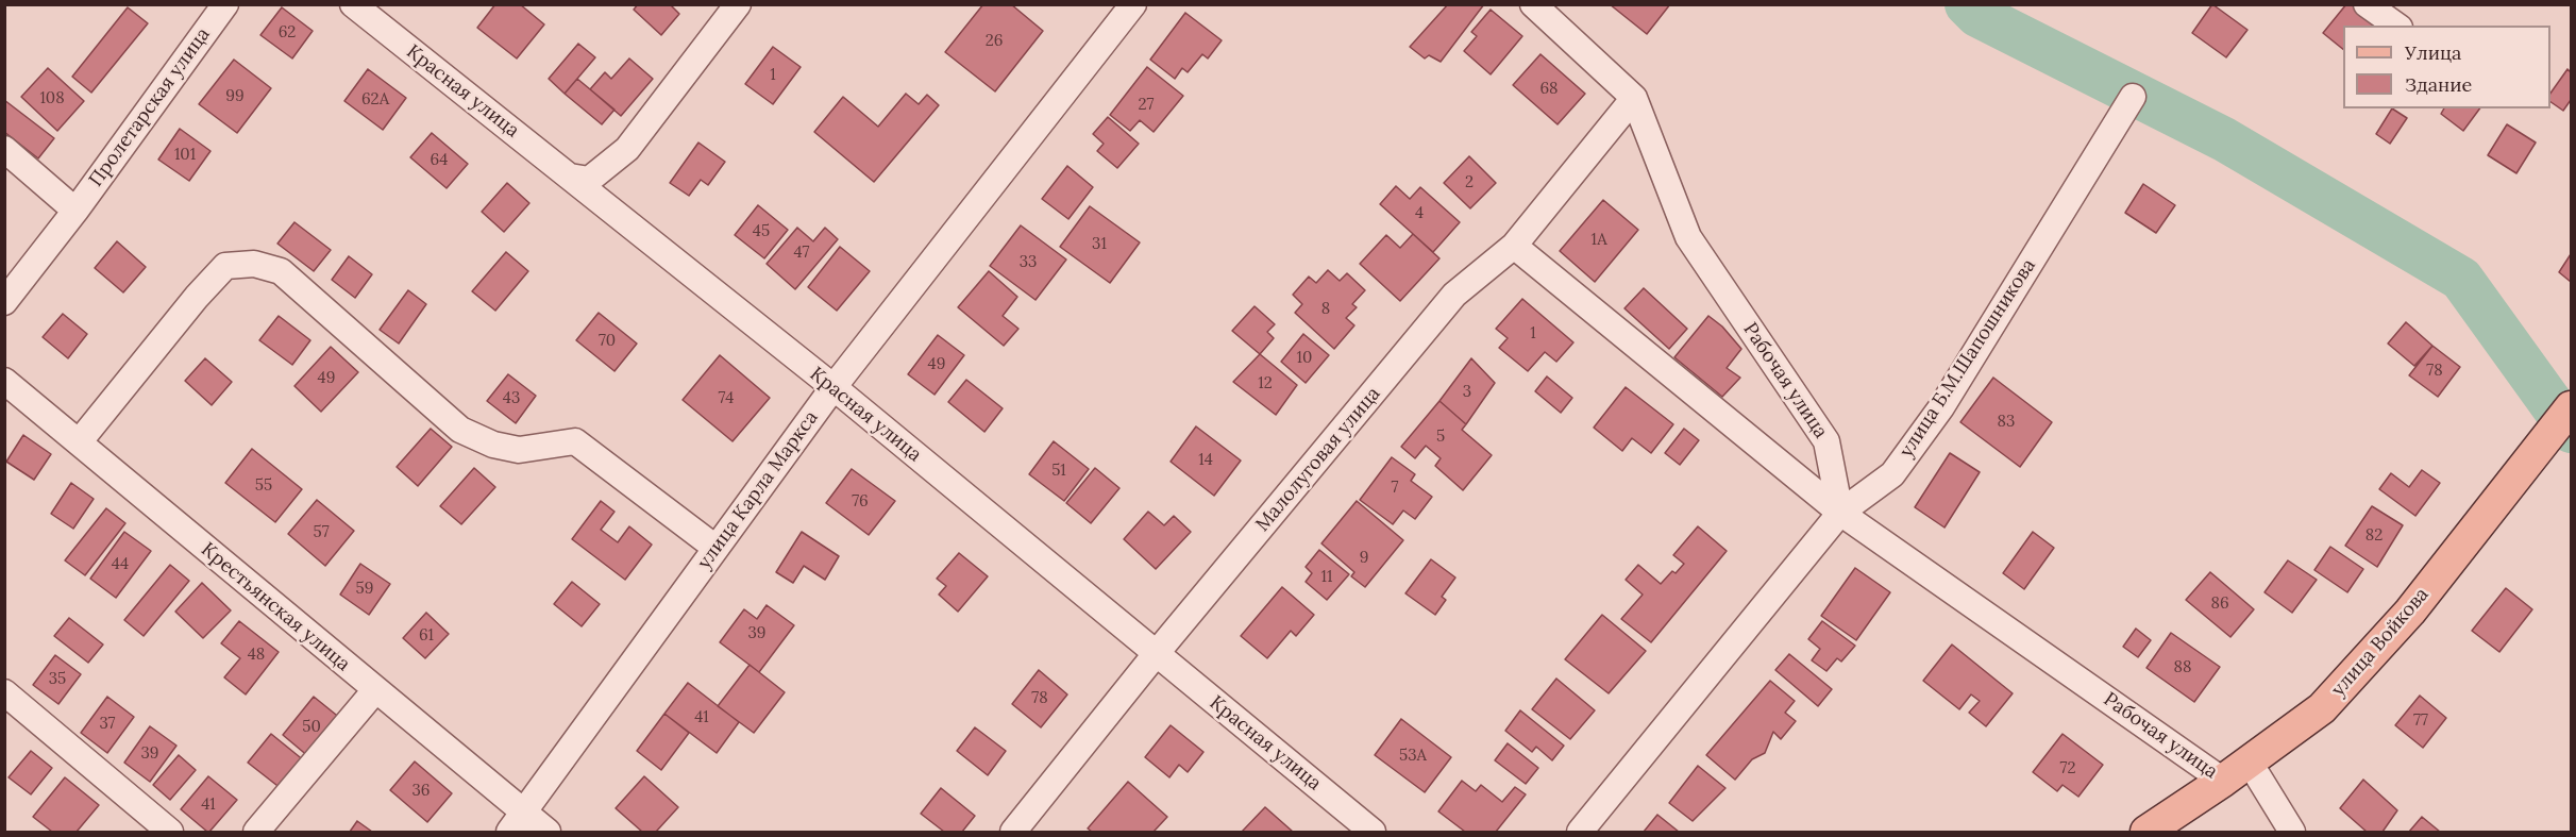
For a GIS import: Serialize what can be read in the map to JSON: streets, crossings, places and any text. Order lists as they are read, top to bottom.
{
  "streets": {
    "main road": ["улица Войкова"],
    "street": [
      "Красная улица",
      "Пролетарская улица",
      "улица Б.М.Шапошникова",
      "Рабочая улица",
      "Малолуговая улица",
      "улица Карла Маркса",
      "Крестьянская улица"
    ]
  },
  "crossings": [
    ["Красная улица", "Малолуговая улица"],
    ["Красная улица", "улица Карла Маркса"],
    ["улица Б.М.Шапошникова", "Рабочая улица"],
    ["Рабочая улица", "Малолуговая улица"],
    ["Рабочая улица", "улица Войкова"],
    ["улица Карла Маркса", "Крестьянская улица"]
  ],
  "house_numbers": [
    "62",
    "26",
    "1",
    "68",
    "99",
    "108",
    "62А",
    "27",
    "101",
    "64",
    "2",
    "4",
    "45",
    "1А",
    "31",
    "47",
    "33",
    "8",
    "1",
    "70",
    "10",
    "49",
    "78",
    "49",
    "12",
    "3",
    "43",
    "74",
    "83",
    "5",
    "14",
    "51",
    "55",
    "7",
    "76",
    "57",
    "82",
    "9",
    "44",
    "11",
    "59",
    "86",
    "39",
    "61",
    "48",
    "88",
    "35",
    "78",
    "41",
    "77",
    "37",
    "50",
    "39",
    "53А",
    "72",
    "36",
    "41"
  ],
  "legend": ["Улица", "Здание"]
}
